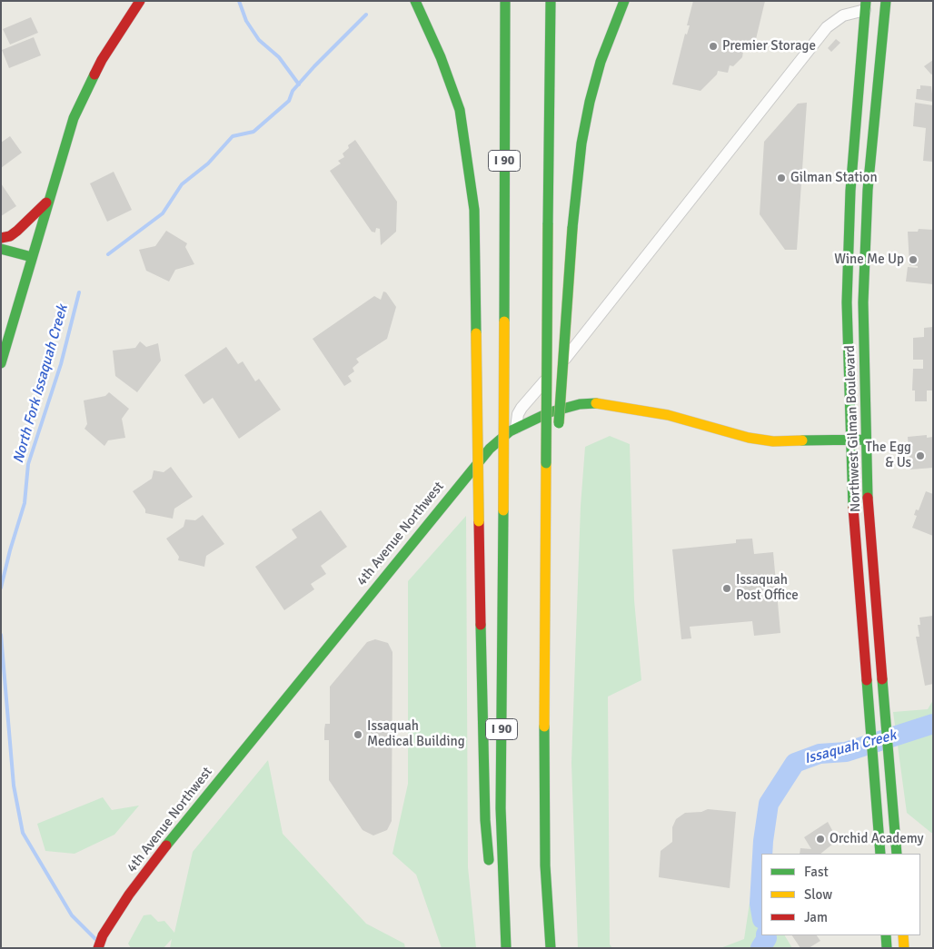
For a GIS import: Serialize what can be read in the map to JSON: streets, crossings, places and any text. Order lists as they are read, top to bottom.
{
  "streets": {
    "main road": ["I 90", "Northwest Gilman Boulevard", "4th Avenue Northwest"]
  },
  "crossings": [
    ["Northwest Gilman Boulevard", "4th Avenue Northwest"]
  ],
  "water": ["North Fork Issaquah Creek", "Issaquah Creek"],
  "places": [
    "Premier Storage",
    "Gilman Station",
    "Wine Me Up",
    "The Egg & Us",
    "Issaquah Post Office",
    "Issaquah Medical Building",
    "Orchid Academy"
  ],
  "legend": ["Fast", "Slow", "Jam"]
}
